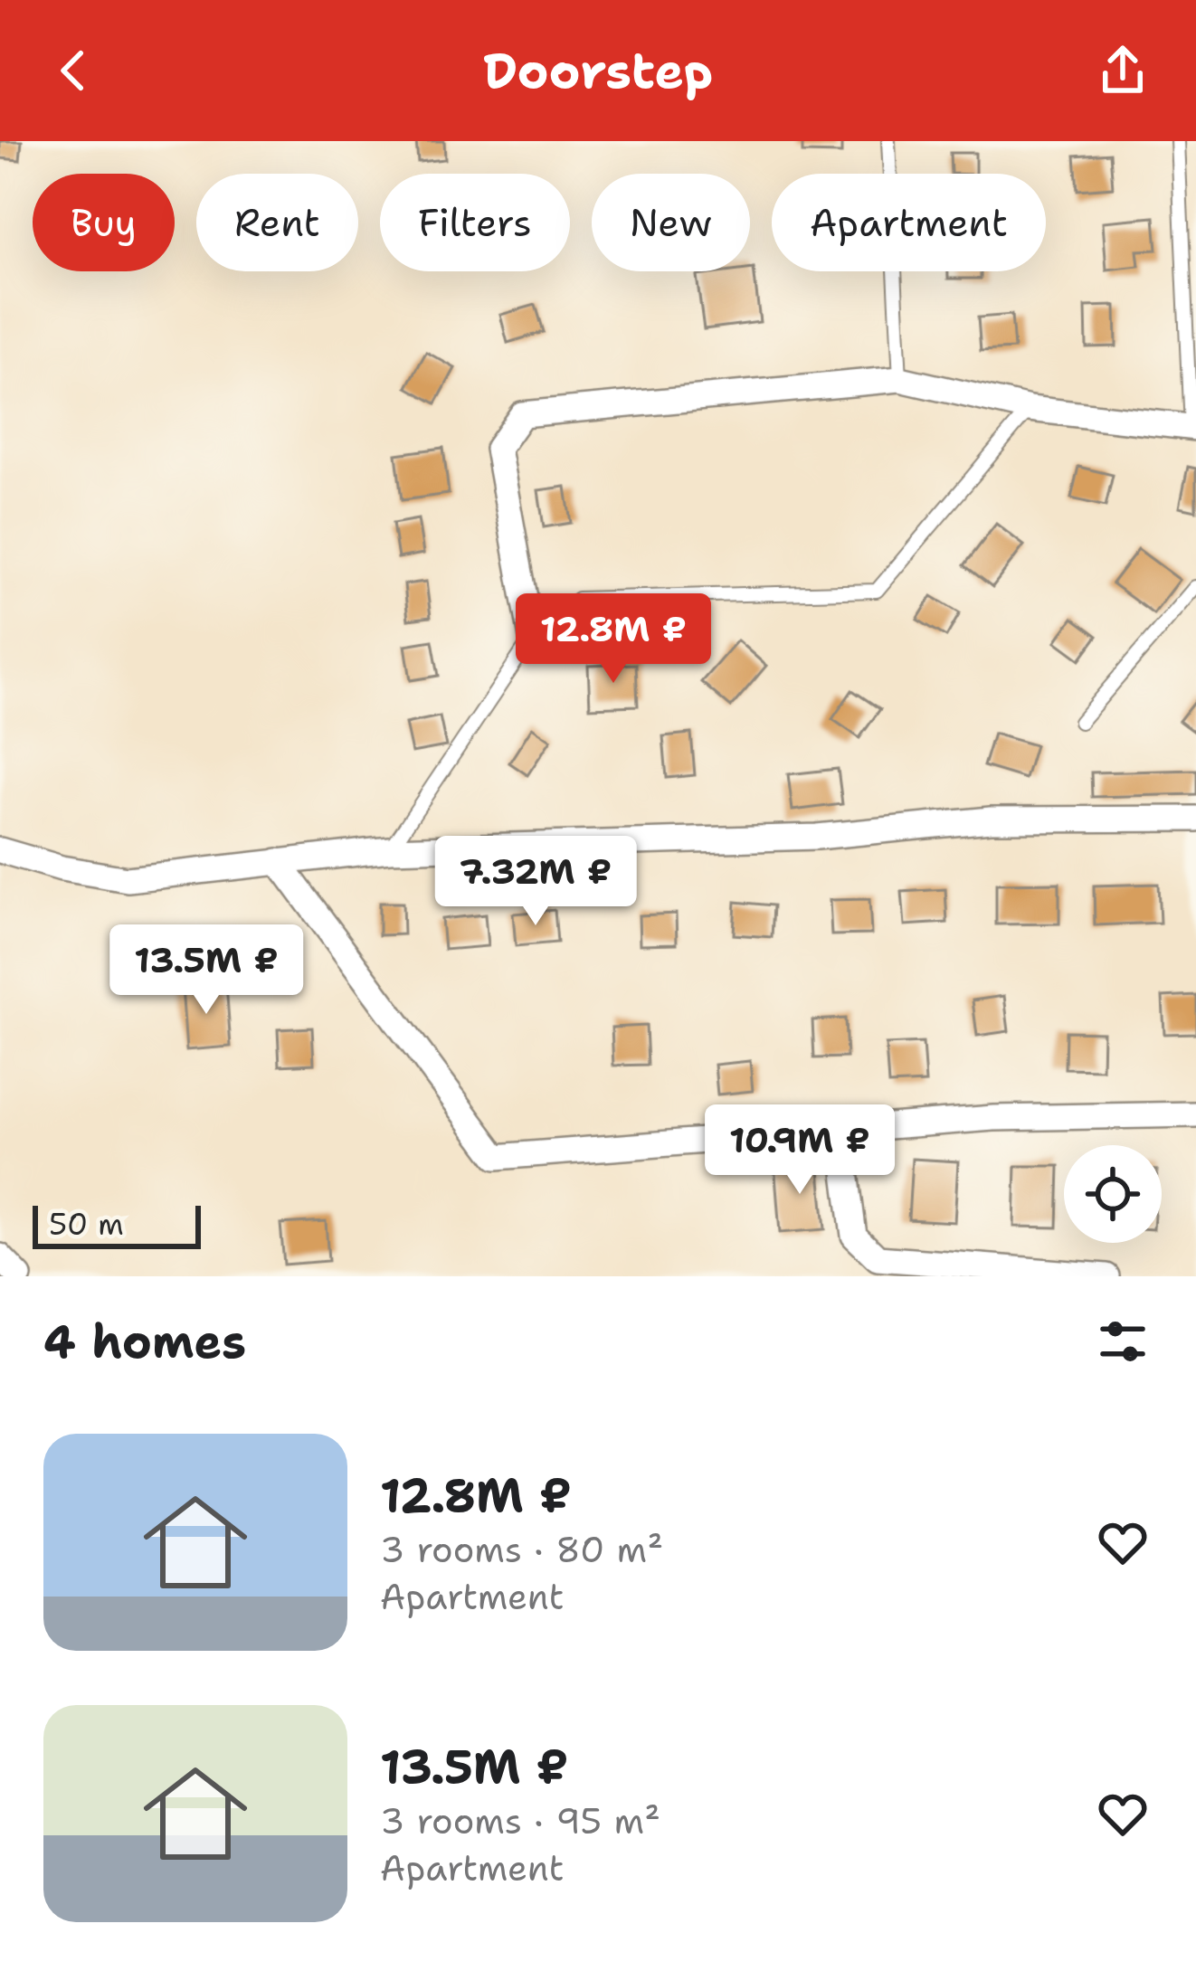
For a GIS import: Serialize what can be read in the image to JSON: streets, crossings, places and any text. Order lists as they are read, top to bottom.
{
  "scale_bar": "50 m",
  "page": {
    "header": "Doorstep",
    "chip": [
      "Buy",
      "Rent",
      "Filters",
      "New",
      "Apartment"
    ],
    "price": [
      "12.8M ₽",
      "7.32M ₽",
      "13.5M ₽",
      "10.9M ₽"
    ],
    "scale": "50 m",
    "heading": "4 homes",
    "list": [
      {
        "name": "12.8M ₽",
        "note": "3 rooms · 80 m² · Apartment"
      },
      {
        "name": "13.5M ₽",
        "note": "3 rooms · 95 m² · Apartment"
      }
    ]
  }
}
